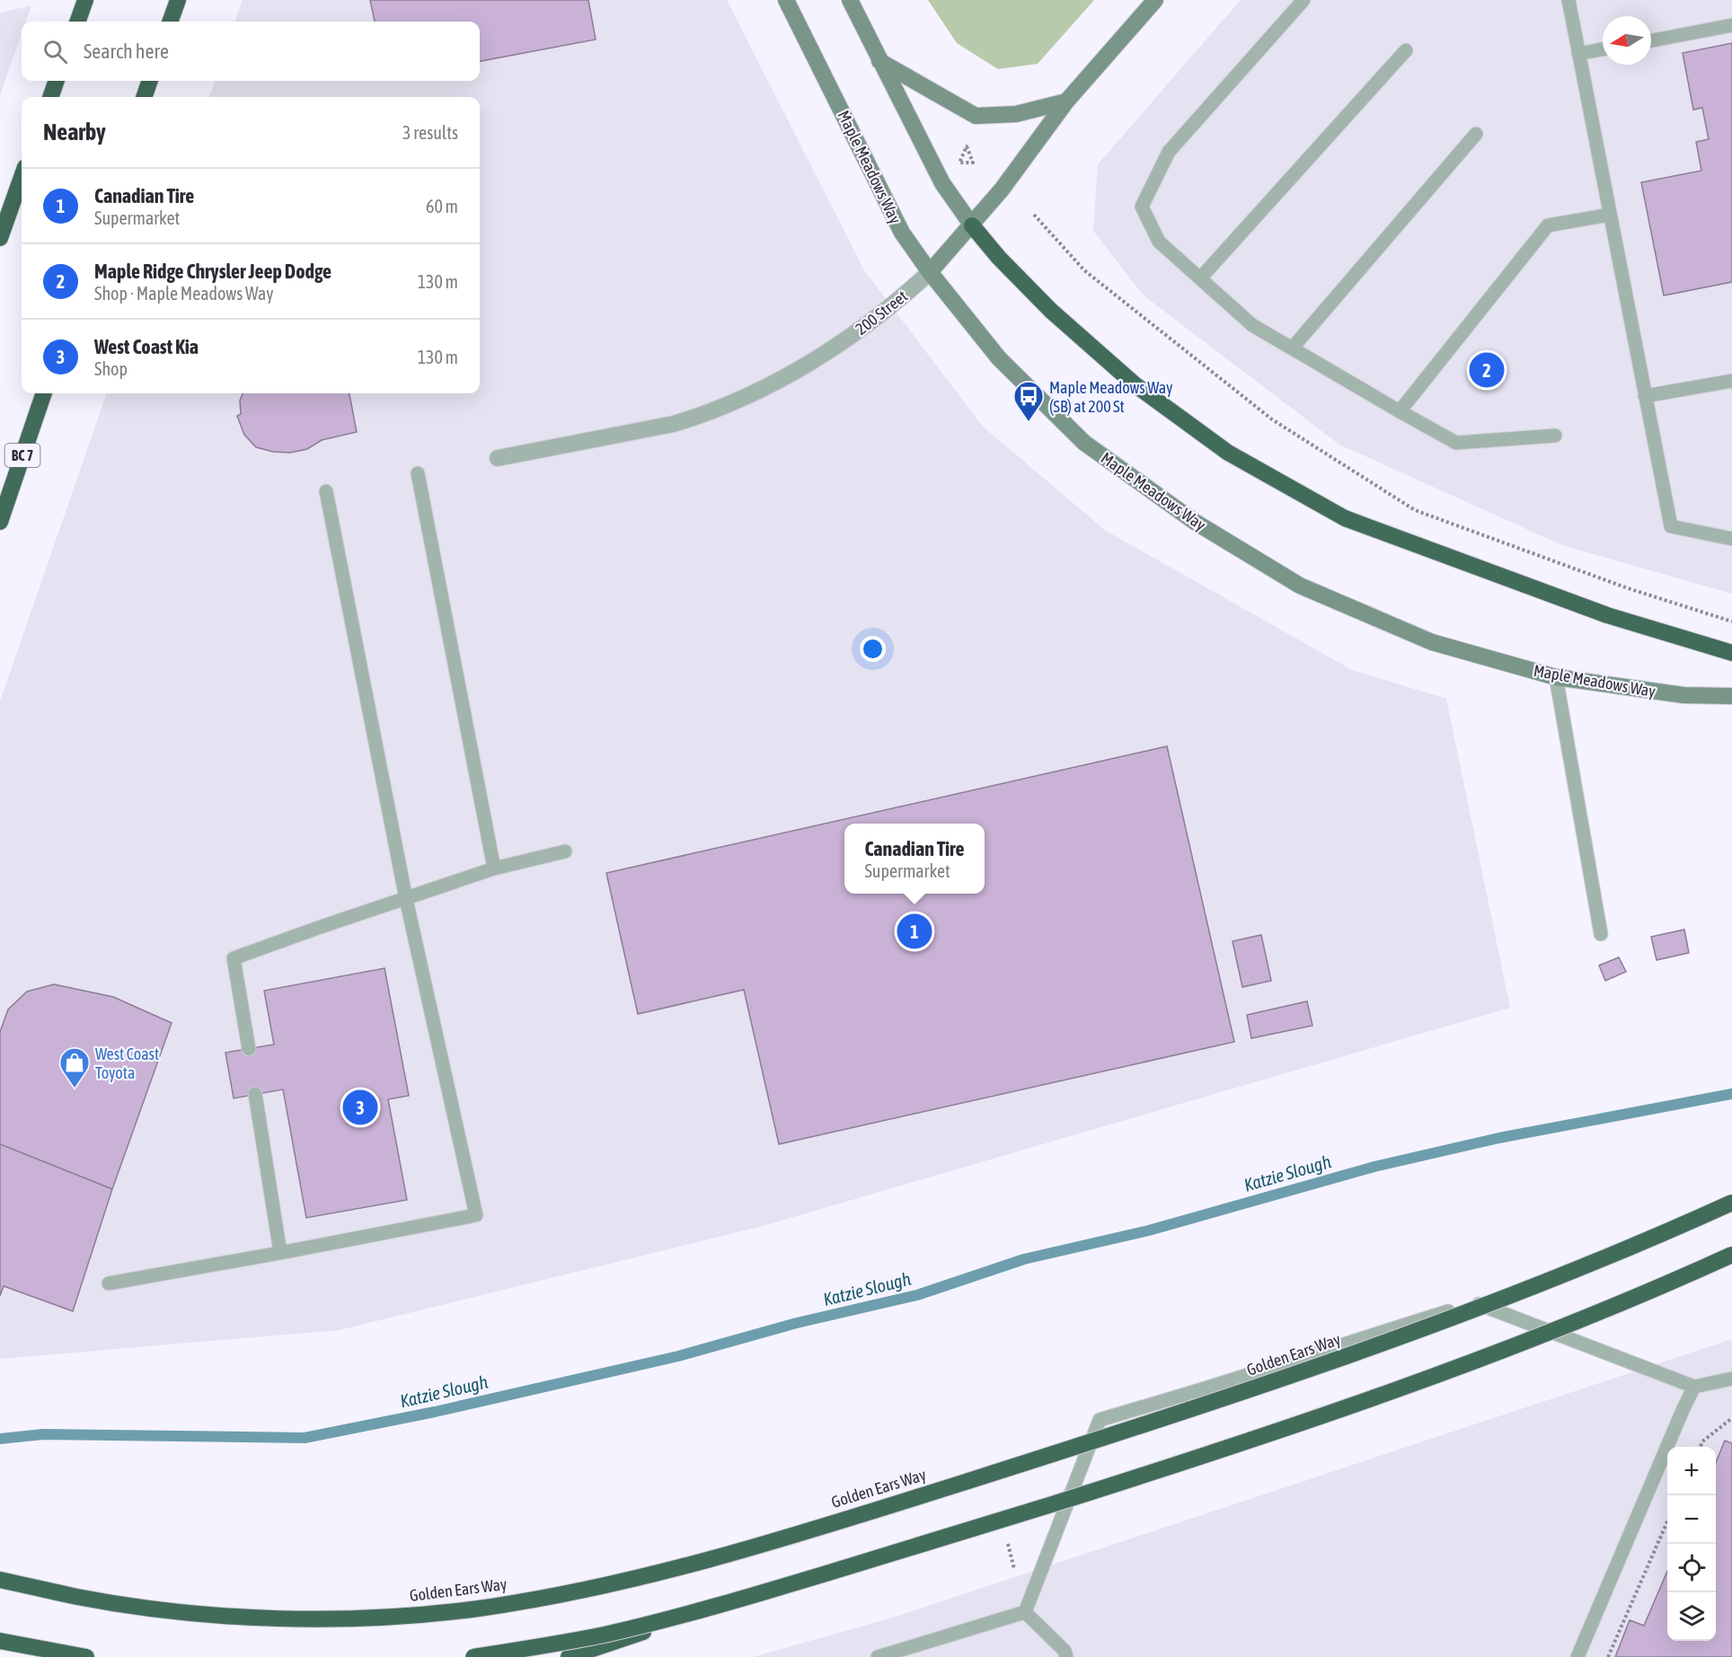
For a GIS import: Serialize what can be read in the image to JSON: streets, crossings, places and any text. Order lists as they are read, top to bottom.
{
  "streets": {
    "highway": ["BC 7", "Golden Ears Way"],
    "main road": ["Maple Meadows Way", "200 Street"]
  },
  "crossings": [
    ["Maple Meadows Way", "200 Street"]
  ],
  "water": ["Katzie Slough"],
  "places": {
    "bus stop": ["Maple Meadows Way (SB) at 200 St"],
    "shop": ["West Coast Toyota"]
  },
  "north": "left",
  "page": {
    "search": "Search here",
    "heading": ["Nearby", "3 results"],
    "list": [
      {
        "mark": "1",
        "name": "Canadian Tire",
        "note": "Supermarket",
        "value": "60 m"
      },
      {
        "mark": "2",
        "name": "Maple Ridge Chrysler Jeep Dodge",
        "note": "Shop · Maple Meadows Way",
        "value": "130 m"
      },
      {
        "mark": "3",
        "name": "West Coast Kia",
        "note": "Shop",
        "value": "130 m"
      }
    ],
    "pins": ["2", "1", "3"],
    "popup": ["Canadian Tire", "Supermarket"],
    "map_buttons": ["+", "−"]
  }
}
